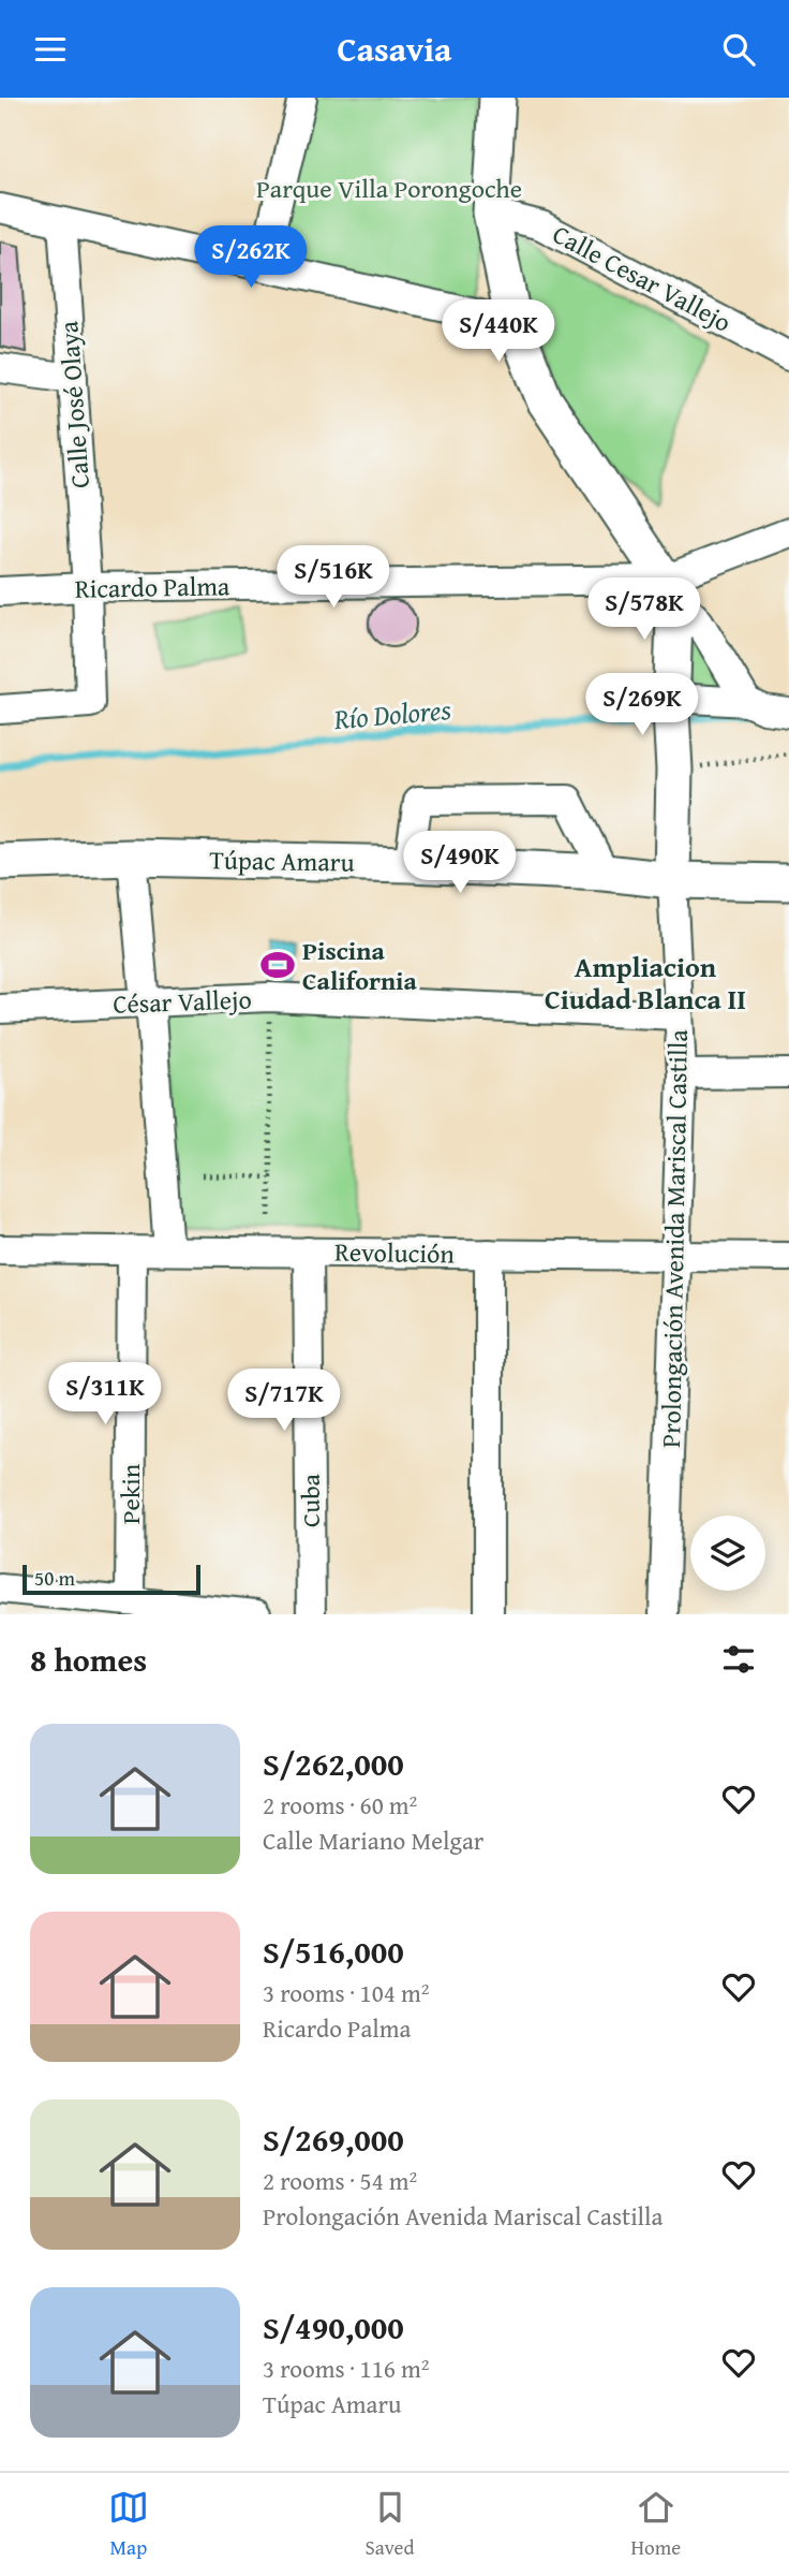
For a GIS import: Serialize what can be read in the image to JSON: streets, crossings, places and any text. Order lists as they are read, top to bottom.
{
  "streets": {
    "main road": ["Túpac Amaru", "Prolongación Avenida Mariscal Castilla"],
    "street": [
      "Calle Cesar Vallejo",
      "Calle José Olaya",
      "Ricardo Palma",
      "César Vallejo",
      "Revolución",
      "Pekin",
      "Cuba"
    ]
  },
  "crossings": [
    ["Calle Cesar Vallejo", "Prolongación Avenida Mariscal Castilla"],
    ["Calle José Olaya", "Ricardo Palma"],
    ["Ricardo Palma", "Prolongación Avenida Mariscal Castilla"],
    ["Túpac Amaru", "Prolongación Avenida Mariscal Castilla"],
    ["César Vallejo", "Prolongación Avenida Mariscal Castilla"],
    ["Prolongación Avenida Mariscal Castilla", "Revolución"],
    ["Revolución", "Pekin"],
    ["Revolución", "Cuba"]
  ],
  "districts": ["Ampliacion Ciudad Blanca II"],
  "water": ["Río Dolores"],
  "parks": ["Parque Villa Porongoche"],
  "places": {
    "sports": ["Piscina California"]
  },
  "scale_bar": "50 m",
  "page": {
    "header": "Casavia",
    "price": [
      "S/262K",
      "S/440K",
      "S/516K",
      "S/578K",
      "S/269K",
      "S/490K",
      "S/311K",
      "S/717K"
    ],
    "scale": "50 m",
    "heading": "8 homes",
    "list": [
      {
        "name": "S/262,000",
        "note": "2 rooms · 60 m² · Calle Mariano Melgar"
      },
      {
        "name": "S/516,000",
        "note": "3 rooms · 104 m² · Ricardo Palma"
      },
      {
        "name": "S/269,000",
        "note": "2 rooms · 54 m² · Prolongación Avenida Mariscal Castilla"
      },
      {
        "name": "S/490,000",
        "note": "3 rooms · 116 m² · Túpac Amaru"
      }
    ],
    "tabs": ["Map", "Saved", "Home"]
  }
}
